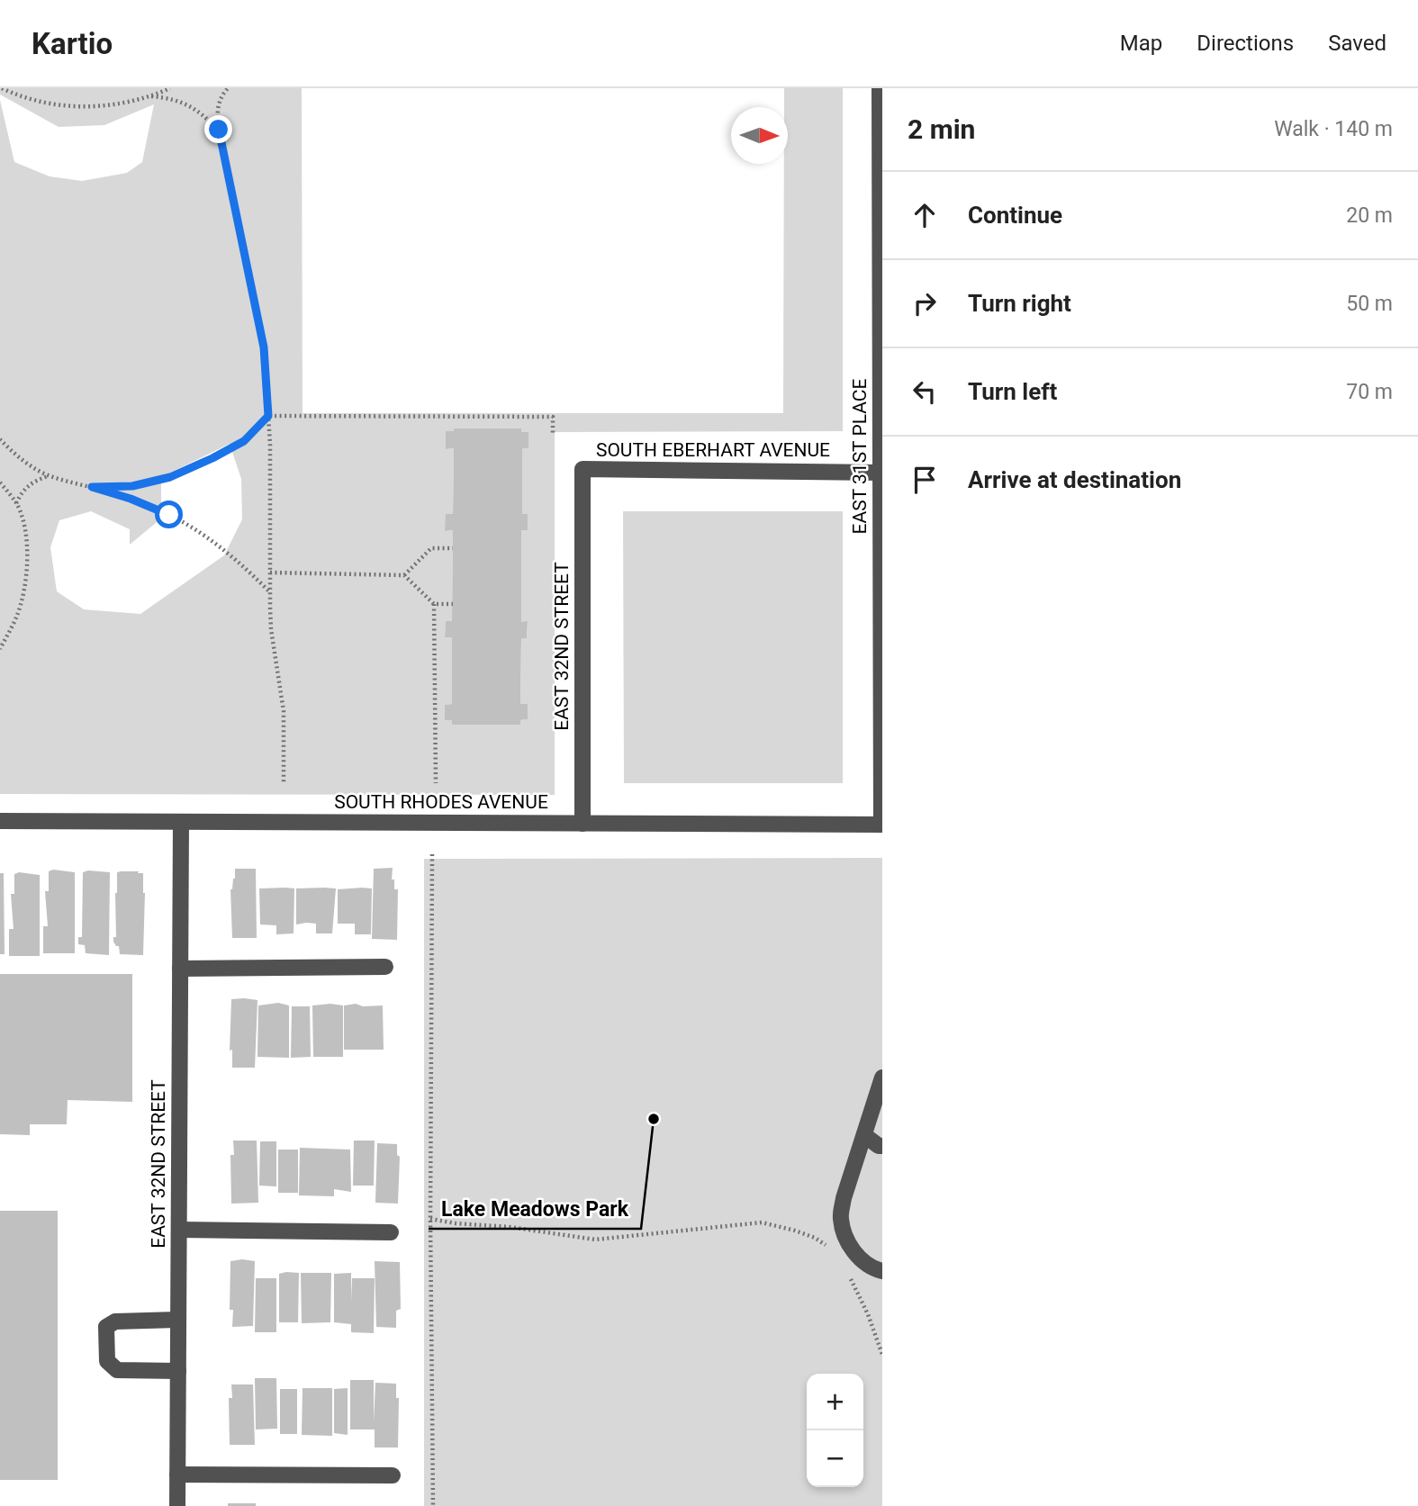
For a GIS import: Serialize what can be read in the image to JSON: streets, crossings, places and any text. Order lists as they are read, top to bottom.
{
  "streets": {
    "street": [
      "SOUTH EBERHART AVENUE",
      "EAST 31ST PLACE",
      "EAST 32ND STREET",
      "SOUTH RHODES AVENUE"
    ]
  },
  "crossings": [
    ["SOUTH EBERHART AVENUE", "EAST 31ST PLACE"],
    ["SOUTH EBERHART AVENUE", "EAST 32ND STREET"],
    ["EAST 31ST PLACE", "SOUTH RHODES AVENUE"],
    ["EAST 32ND STREET", "SOUTH RHODES AVENUE"]
  ],
  "places": ["Lake Meadows Park"],
  "north": "right",
  "page": {
    "header": "Kartio",
    "nav": ["Map", "Directions", "Saved"],
    "heading": ["2 min", "Walk · 140 m"],
    "list": [
      ["Continue", "20 m"],
      ["Turn right", "50 m"],
      ["Turn left", "70 m"],
      "Arrive at destination"
    ],
    "map_buttons": ["+", "−"]
  }
}
